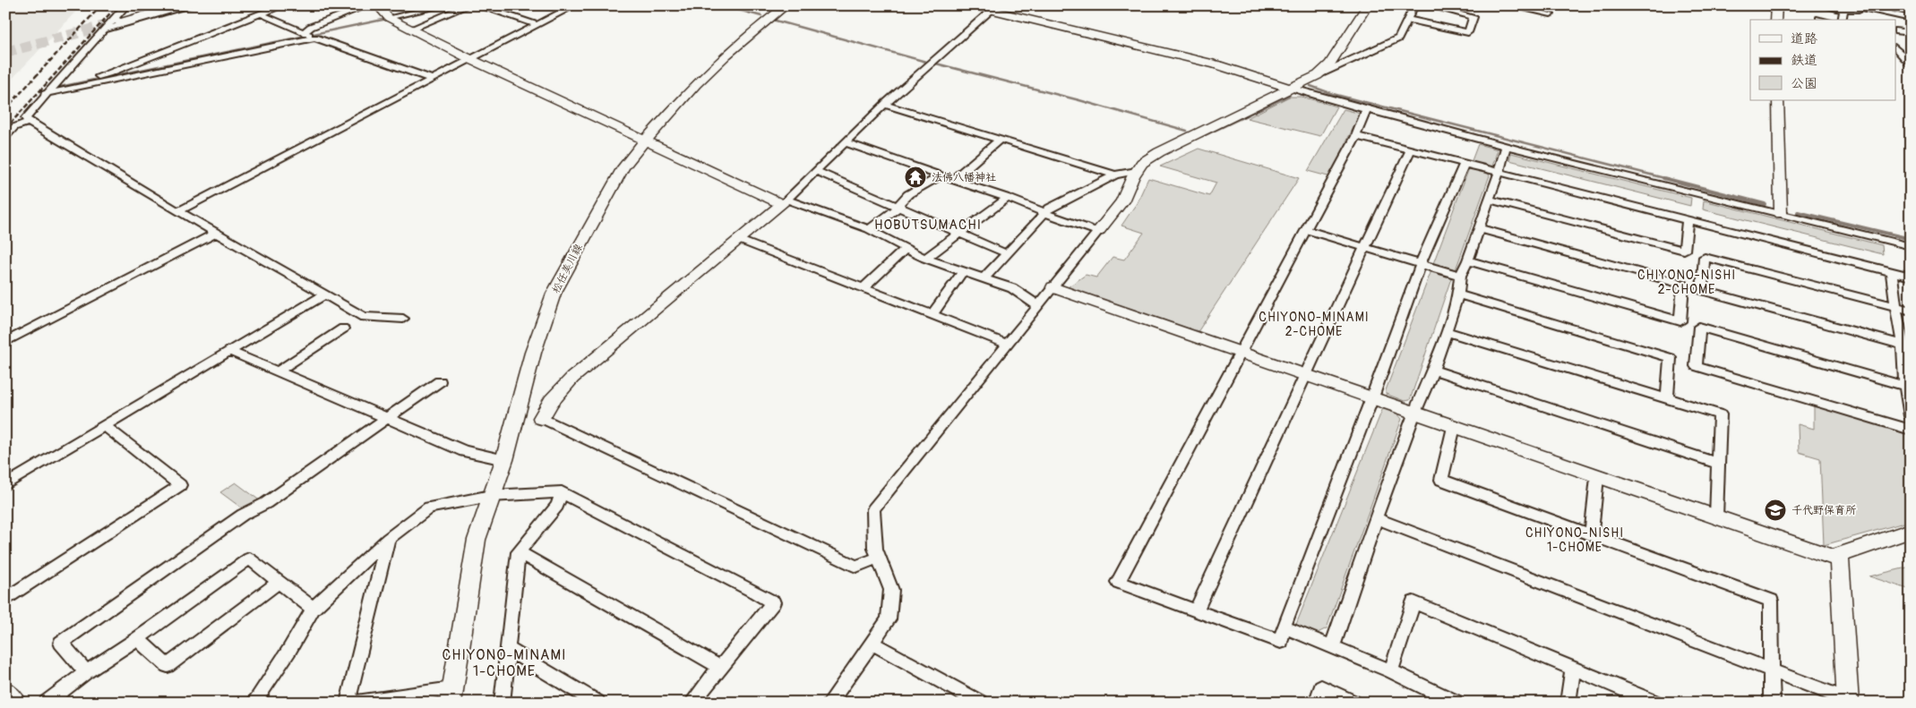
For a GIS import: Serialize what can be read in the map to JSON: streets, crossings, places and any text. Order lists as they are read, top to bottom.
{
  "streets": {
    "street": ["松任美川線"]
  },
  "districts": [
    "HOBUTSUMACHI",
    "CHIYONO-NISHI 2-CHOME",
    "CHIYONO-MINAMI 2-CHOME",
    "CHIYONO-NISHI 1-CHOME",
    "CHIYONO-MINAMI 1-CHOME"
  ],
  "places": {
    "temple": ["法佛八幡神社"],
    "school or university": ["千代野保育所"]
  },
  "legend": ["道路", "鉄道", "公園"]
}
